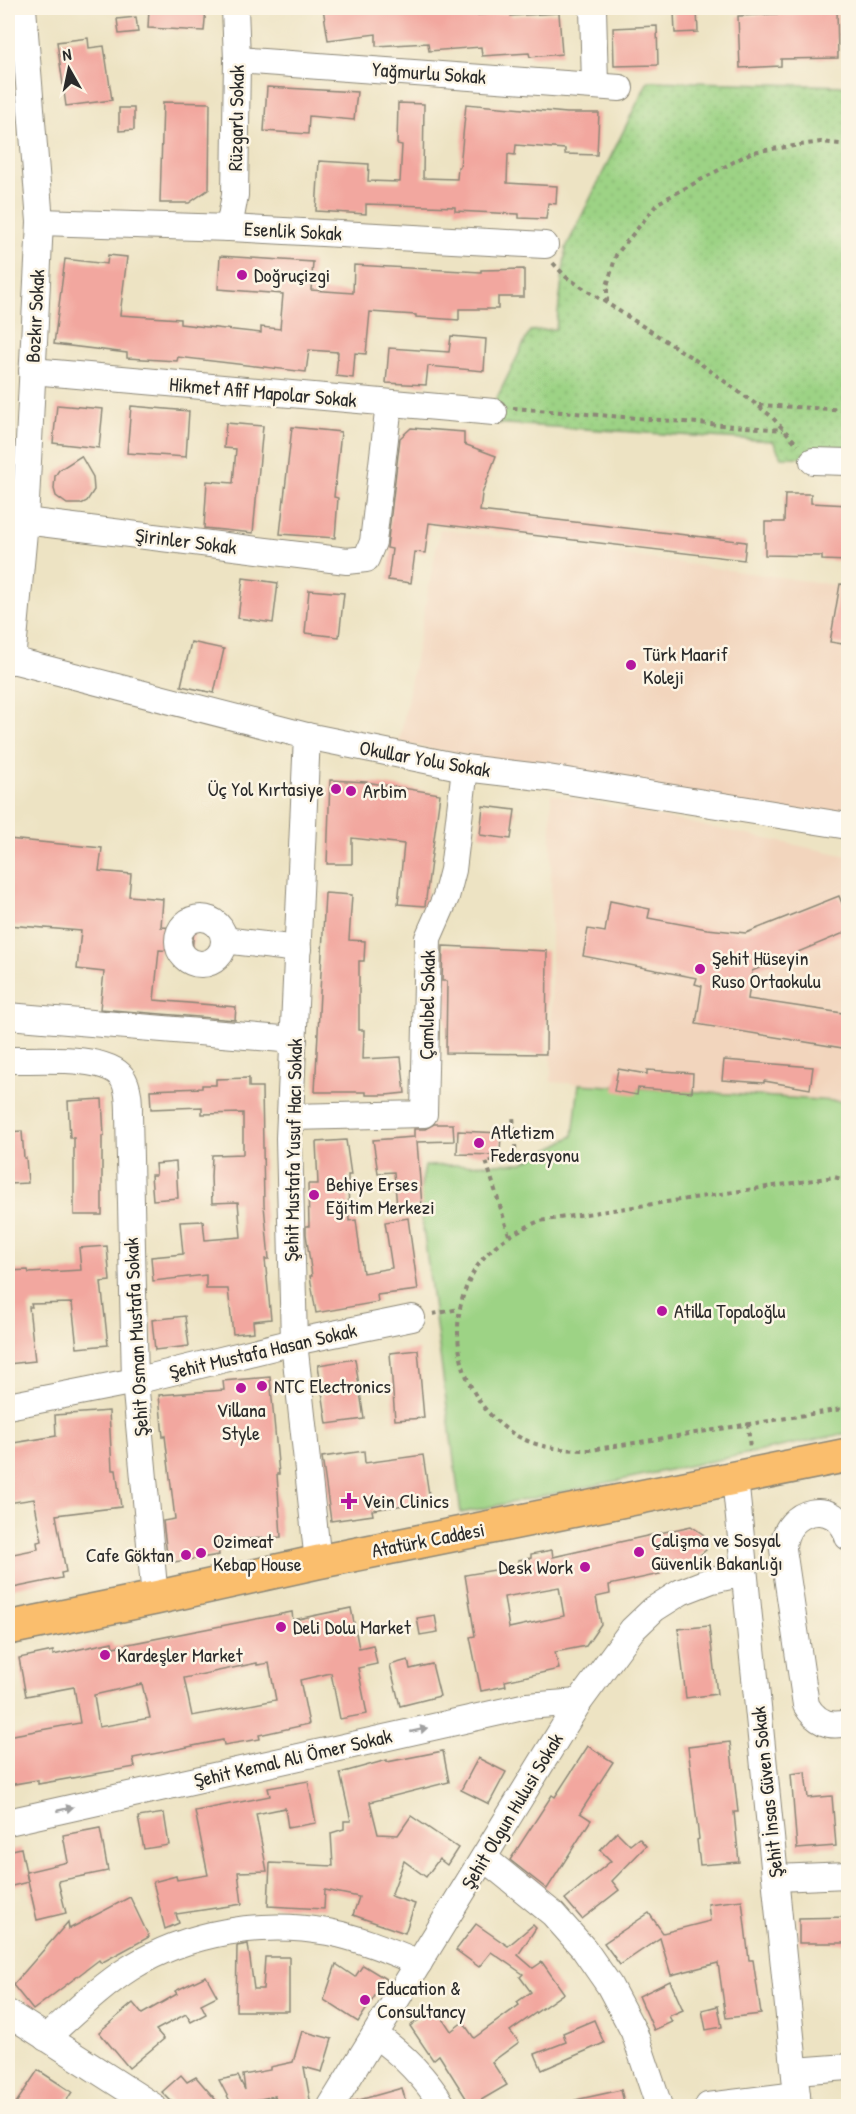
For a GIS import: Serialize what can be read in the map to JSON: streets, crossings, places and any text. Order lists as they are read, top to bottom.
{
  "streets": {
    "main road": ["Atatürk Caddesi"],
    "street": [
      "Yağmurlu Sokak",
      "Rüzgarlı Sokak",
      "Esenlik Sokak",
      "Bozkır Sokak",
      "Hikmet Afif Mapolar Sokak",
      "Şirinler Sokak",
      "Okullar Yolu Sokak",
      "Çamlıbel Sokak",
      "Şehit Mustafa Yusuf Hacı Sokak",
      "Şehit Osman Mustafa Sokak",
      "Şehit Mustafa Hasan Sokak",
      "Şehit Kemal Ali Ömer Sokak",
      "Şehit İnsas Güven Sokak",
      "Şehit Olgun Hulusi Sokak"
    ]
  },
  "crossings": [
    ["Yağmurlu Sokak", "Rüzgarlı Sokak"],
    ["Rüzgarlı Sokak", "Esenlik Sokak"],
    ["Esenlik Sokak", "Bozkır Sokak"],
    ["Bozkır Sokak", "Hikmet Afif Mapolar Sokak"],
    ["Bozkır Sokak", "Şirinler Sokak"],
    ["Bozkır Sokak", "Okullar Yolu Sokak"],
    ["Hikmet Afif Mapolar Sokak", "Şirinler Sokak"],
    ["Okullar Yolu Sokak", "Çamlıbel Sokak"],
    ["Okullar Yolu Sokak", "Şehit Mustafa Yusuf Hacı Sokak"],
    ["Çamlıbel Sokak", "Şehit Mustafa Yusuf Hacı Sokak"],
    ["Şehit Mustafa Yusuf Hacı Sokak", "Şehit Mustafa Hasan Sokak"],
    ["Şehit Mustafa Yusuf Hacı Sokak", "Atatürk Caddesi"],
    ["Şehit Osman Mustafa Sokak", "Şehit Mustafa Hasan Sokak"],
    ["Şehit Osman Mustafa Sokak", "Atatürk Caddesi"],
    ["Atatürk Caddesi", "Şehit İnsas Güven Sokak"],
    ["Şehit Kemal Ali Ömer Sokak", "Şehit Olgun Hulusi Sokak"],
    ["Şehit İnsas Güven Sokak", "Şehit Olgun Hulusi Sokak"]
  ],
  "places": {
    "other": [
      "Doğruçizgi",
      "Türk Maarif Koleji",
      "Üç Yol Kırtasiye",
      "Arbim",
      "Şehit Hüseyin Ruso Ortaokulu",
      "Atletizm Federasyonu",
      "Behiye Erses Eğitim Merkezi",
      "Atilla Topaloğlu",
      "NTC Electronics",
      "Villana Style",
      "Çalişma ve Sosyal Güvenlik Bakanlığı",
      "Ozimeat Kebap House",
      "Cafe Göktan",
      "Desk Work",
      "Deli Dolu Market",
      "Kardeşler Market",
      "Education & Consultancy"
    ],
    "health": ["Vein Clinics"]
  },
  "north": "top"
}
